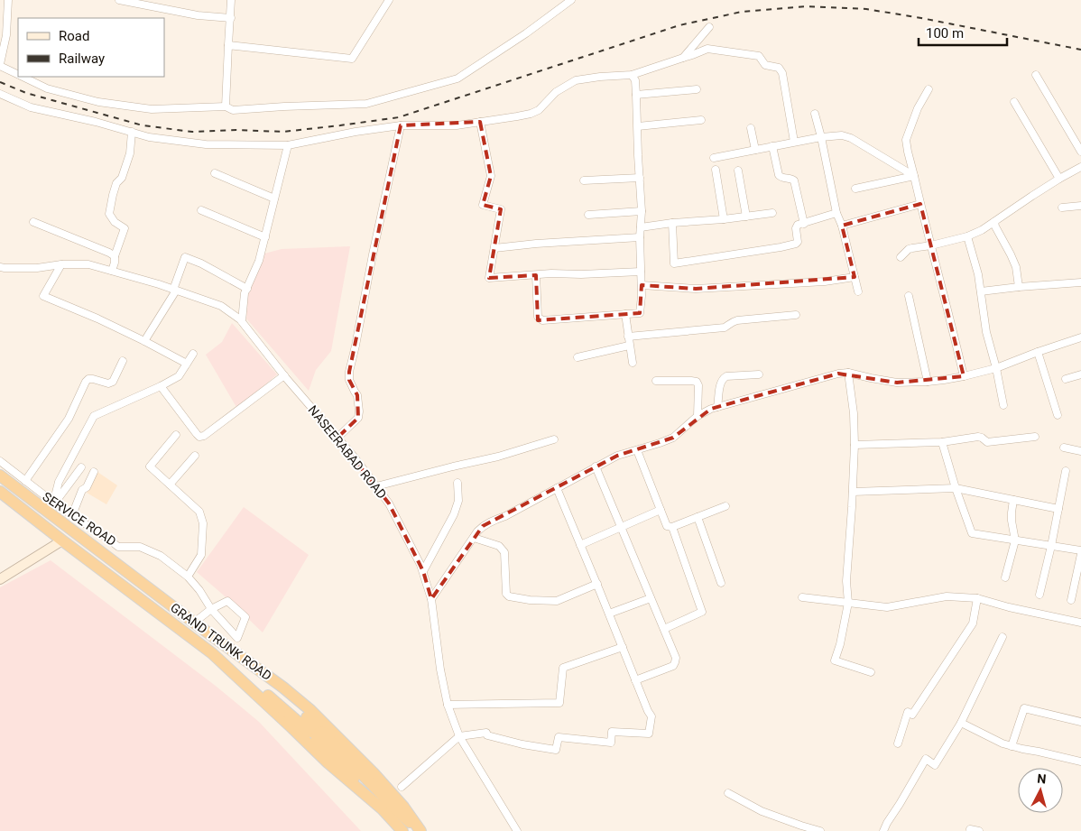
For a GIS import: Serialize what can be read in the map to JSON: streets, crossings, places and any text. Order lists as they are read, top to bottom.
{
  "streets": {
    "highway": ["GRAND TRUNK ROAD"],
    "street": ["NASEERABAD ROAD", "SERVICE ROAD"]
  },
  "legend": ["Road", "Railway"],
  "scale_bar": "100 m",
  "north": "top"
}
